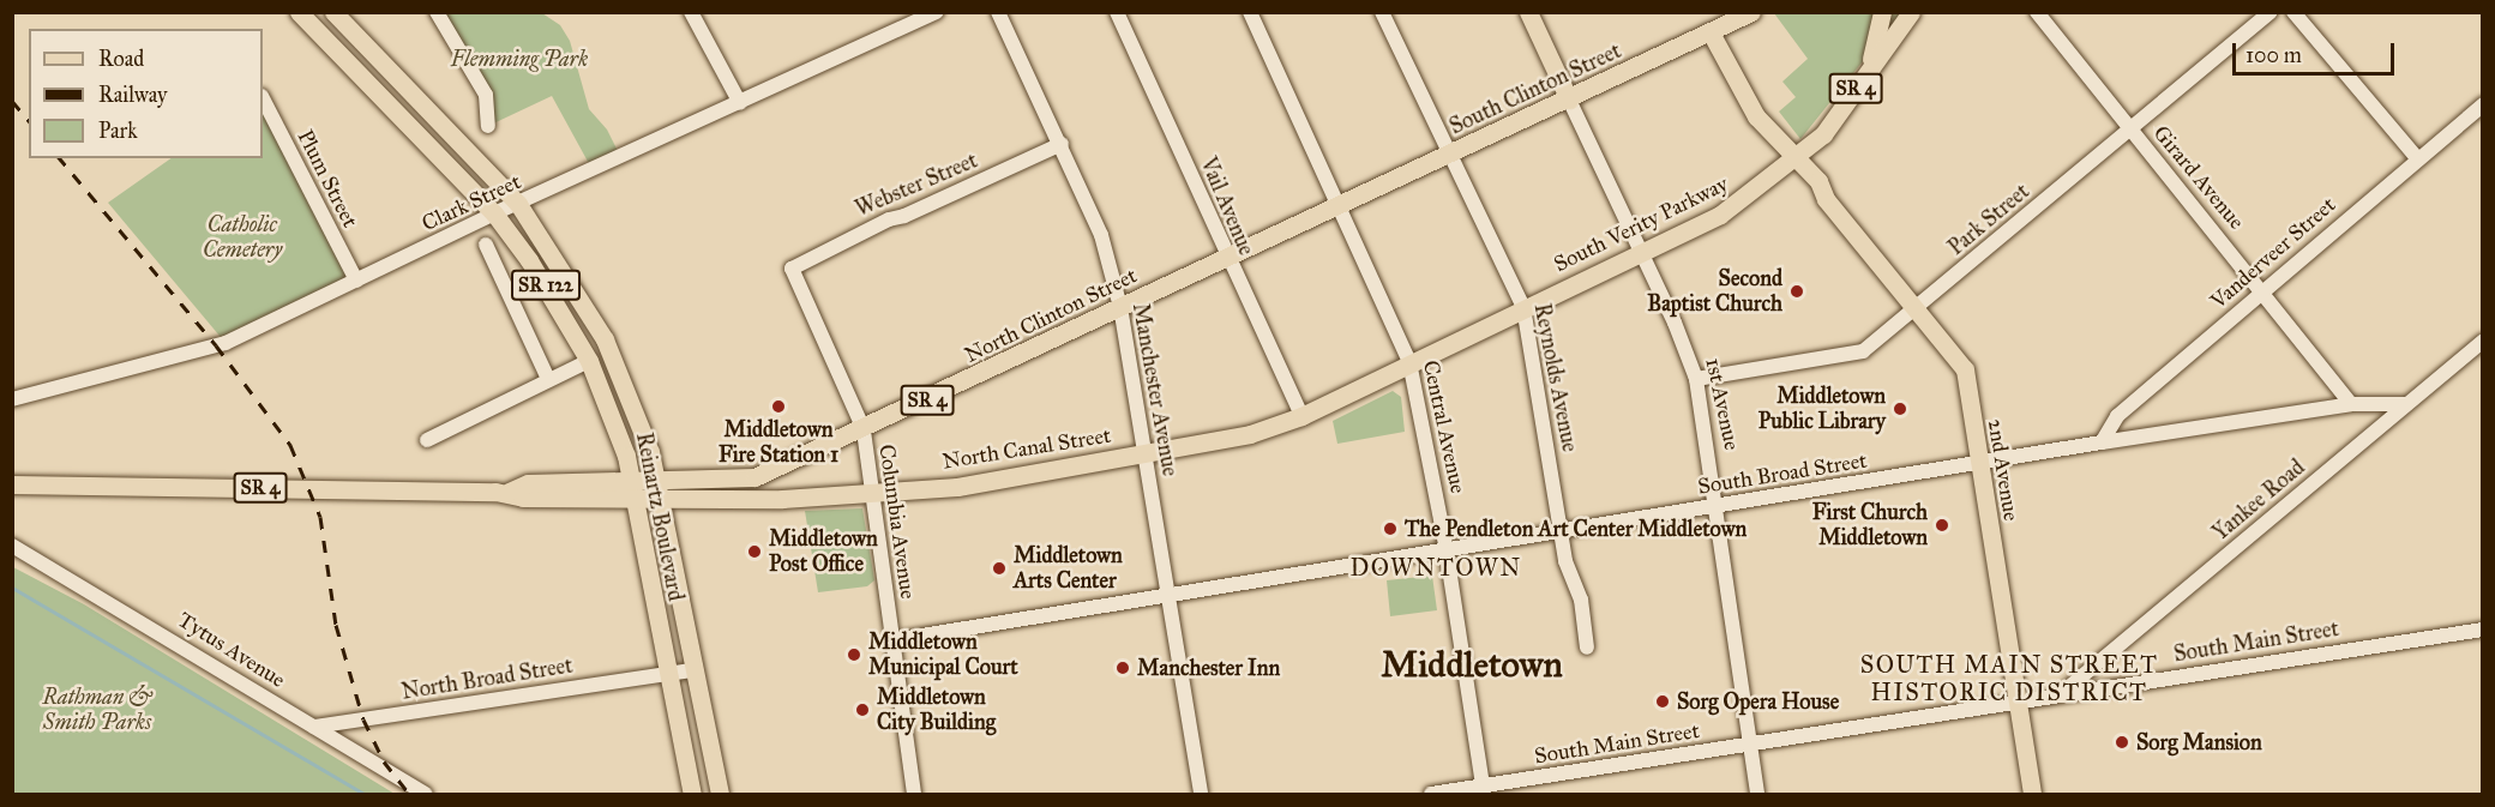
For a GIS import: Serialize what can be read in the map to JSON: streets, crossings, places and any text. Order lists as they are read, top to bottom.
{
  "streets": {
    "main road": [
      "South Clinton Street",
      "SR 4",
      "South Verity Parkway",
      "SR 122",
      "North Clinton Street",
      "1st Avenue",
      "North Canal Street",
      "2nd Avenue",
      "Reinartz Boulevard"
    ],
    "street": [
      "Girard Avenue",
      "Plum Street",
      "Webster Street",
      "Clark Street",
      "Vail Avenue",
      "Park Street",
      "Vanderveer Street",
      "Reynolds Avenue",
      "Manchester Avenue",
      "Central Avenue",
      "South Broad Street",
      "Yankee Road",
      "Columbia Avenue",
      "South Main Street",
      "Tytus Avenue",
      "North Broad Street"
    ]
  },
  "crossings": [
    ["South Clinton Street", "North Clinton Street"],
    ["South Clinton Street", "Reynolds Avenue"],
    ["South Clinton Street", "1st Avenue"],
    ["South Clinton Street", "Central Avenue"],
    ["South Clinton Street", "2nd Avenue"],
    ["SR 4", "North Clinton Street"],
    ["SR 4", "North Canal Street"],
    ["SR 4", "Reinartz Boulevard"],
    ["Girard Avenue", "Park Street"],
    ["Girard Avenue", "Vanderveer Street"],
    ["Girard Avenue", "South Broad Street"],
    ["Plum Street", "Clark Street"],
    ["Webster Street", "Manchester Avenue"],
    ["Webster Street", "Columbia Avenue"],
    ["Clark Street", "Reinartz Boulevard"],
    ["Vail Avenue", "North Clinton Street"],
    ["Vail Avenue", "North Canal Street"],
    ["Park Street", "1st Avenue"],
    ["Park Street", "2nd Avenue"],
    ["South Verity Parkway", "Reynolds Avenue"],
    ["South Verity Parkway", "1st Avenue"],
    ["South Verity Parkway", "Central Avenue"],
    ["South Verity Parkway", "North Canal Street"],
    ["South Verity Parkway", "2nd Avenue"],
    ["Vanderveer Street", "South Broad Street"],
    ["North Clinton Street", "Manchester Avenue"],
    ["North Clinton Street", "Central Avenue"],
    ["North Clinton Street", "Reinartz Boulevard"],
    ["North Clinton Street", "Columbia Avenue"],
    ["Reynolds Avenue", "South Broad Street"],
    ["Manchester Avenue", "North Canal Street"],
    ["Manchester Avenue", "South Broad Street"],
    ["1st Avenue", "South Broad Street"],
    ["1st Avenue", "South Main Street"],
    ["Central Avenue", "North Canal Street"],
    ["Central Avenue", "South Broad Street"],
    ["Central Avenue", "South Main Street"],
    ["North Canal Street", "Reinartz Boulevard"],
    ["North Canal Street", "Columbia Avenue"],
    ["2nd Avenue", "South Broad Street"],
    ["2nd Avenue", "South Main Street"],
    ["South Broad Street", "Yankee Road"],
    ["South Broad Street", "Columbia Avenue"],
    ["Yankee Road", "South Main Street"],
    ["Reinartz Boulevard", "North Broad Street"],
    ["Tytus Avenue", "North Broad Street"]
  ],
  "districts": ["DOWNTOWN", "Middletown", "SOUTH MAIN STREET HISTORIC DISTRICT"],
  "parks": ["Flemming Park", "Catholic Cemetery", "Rathman & Smith Parks"],
  "places": [
    "Second Baptist Church",
    "Middletown Fire Station 1",
    "Middletown Public Library",
    "First Church Middletown",
    "The Pendleton Art Center Middletown",
    "Middletown Post Office",
    "Middletown Arts Center",
    "Middletown Municipal Court",
    "Manchester Inn",
    "Sorg Opera House",
    "Middletown City Building",
    "Sorg Mansion"
  ],
  "legend": ["Road", "Railway", "Park"],
  "scale_bar": "100 m"
}
